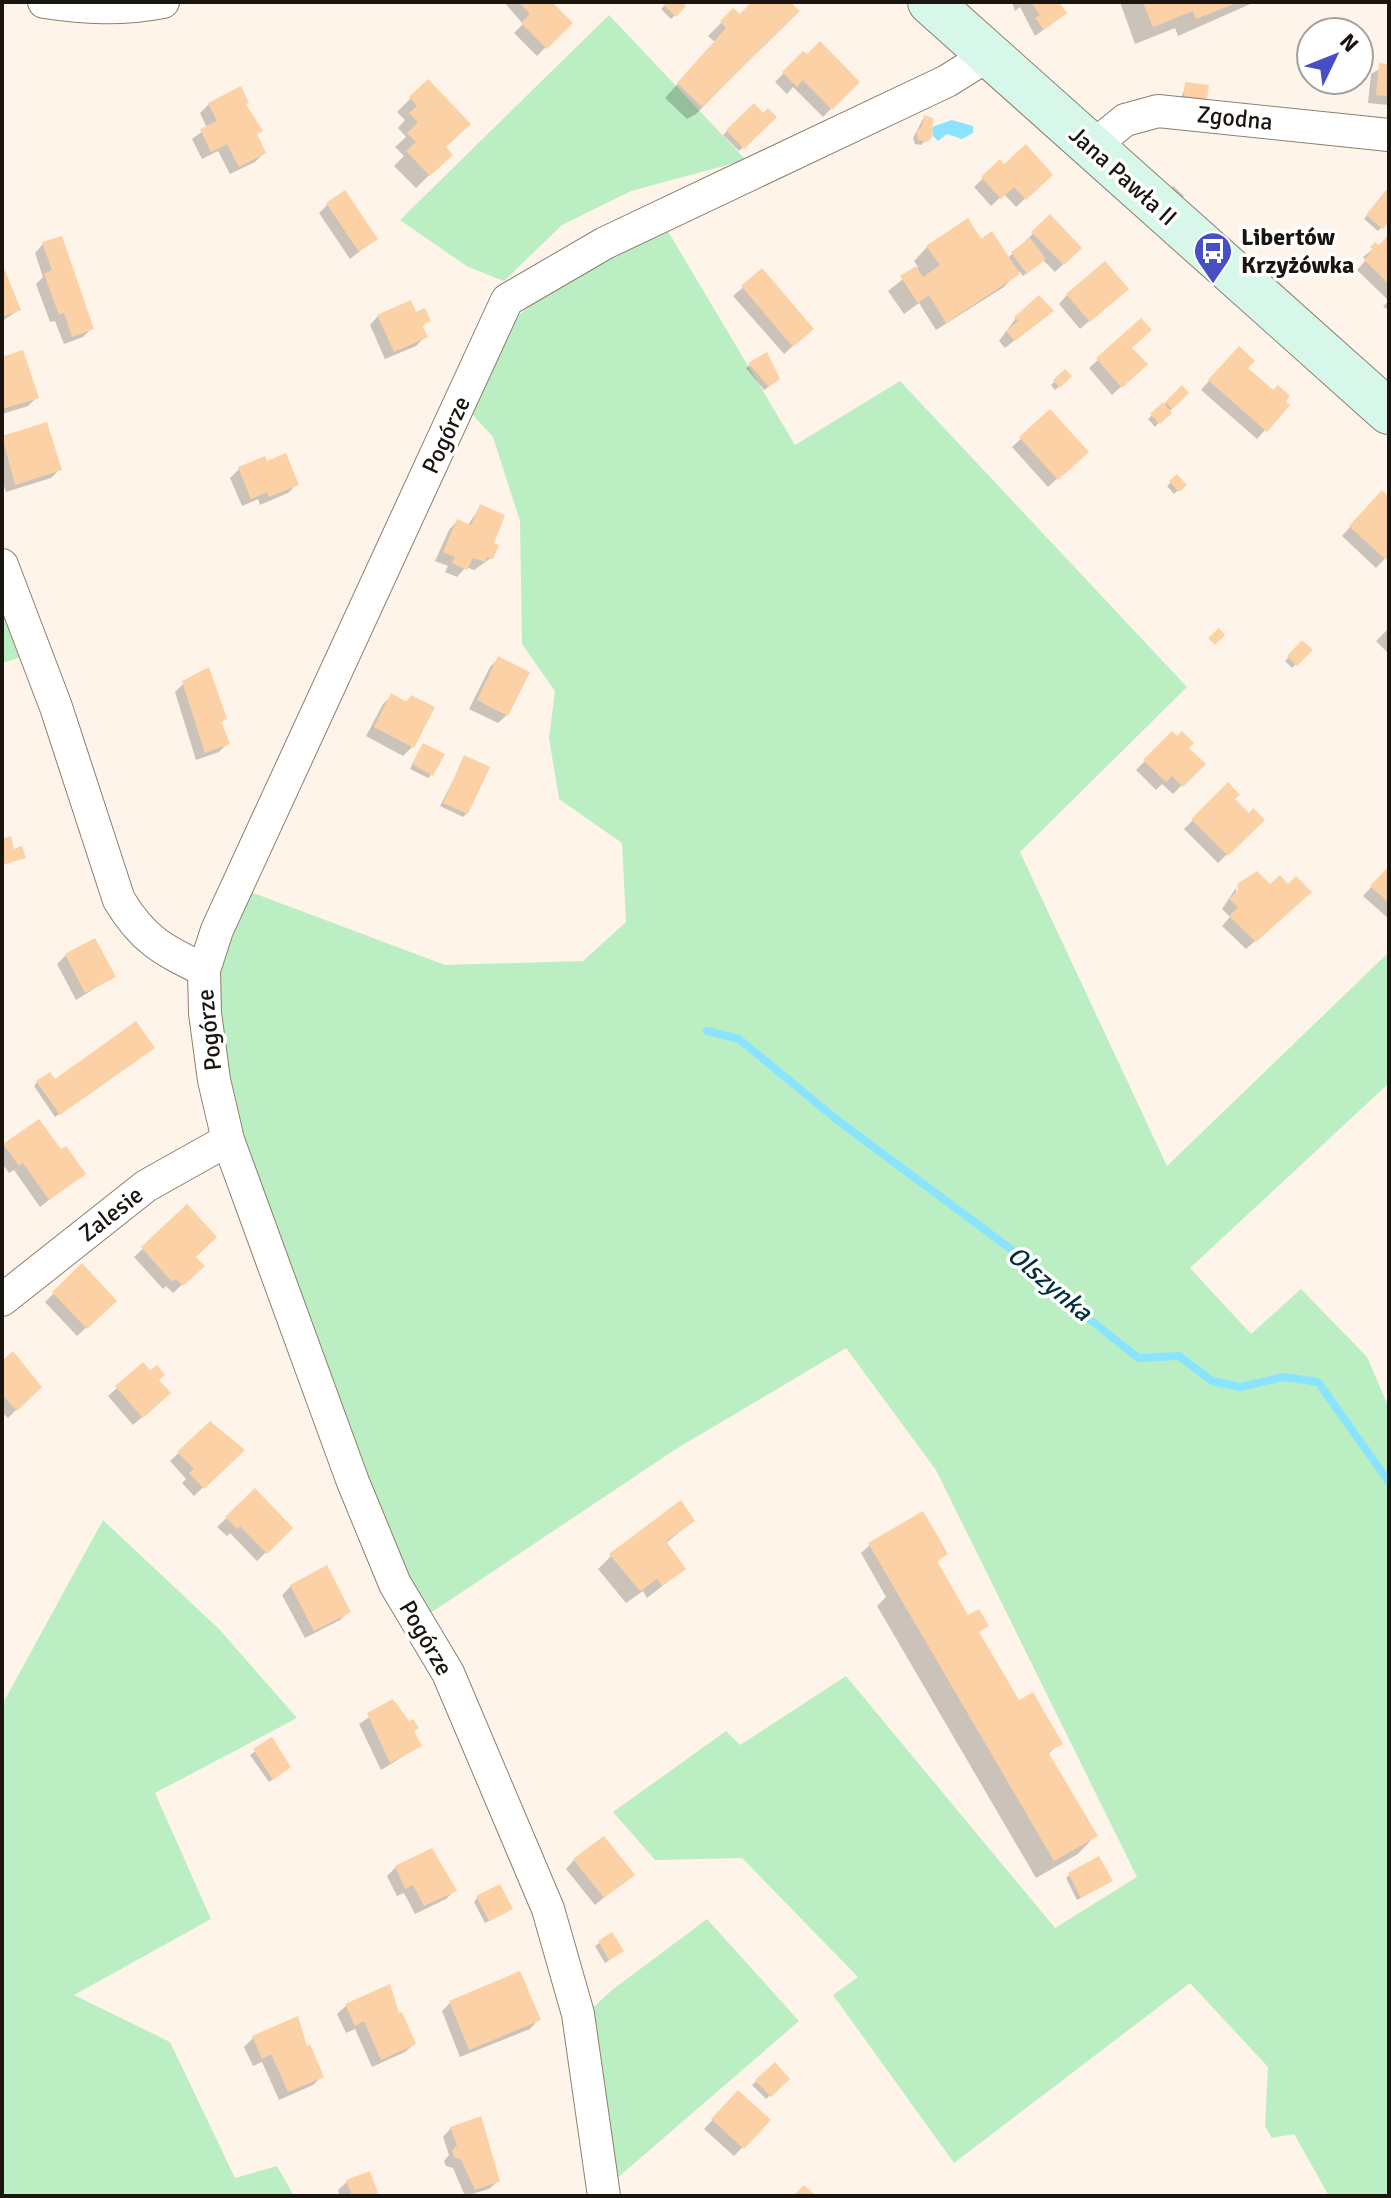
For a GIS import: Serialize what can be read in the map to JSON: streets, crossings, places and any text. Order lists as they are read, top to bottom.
{
  "streets": {
    "street": [
      "Zgodna",
      "Jana Pawła II",
      "Pogórze",
      "Zalesie"
    ]
  },
  "crossings": [
    ["Zgodna", "Jana Pawła II"],
    ["Jana Pawła II", "Pogórze"],
    ["Pogórze", "Zalesie"]
  ],
  "water": ["Olszynka"],
  "places": {
    "bus stop": ["Libertów Krzyżówka"]
  },
  "north": "top right"
}
